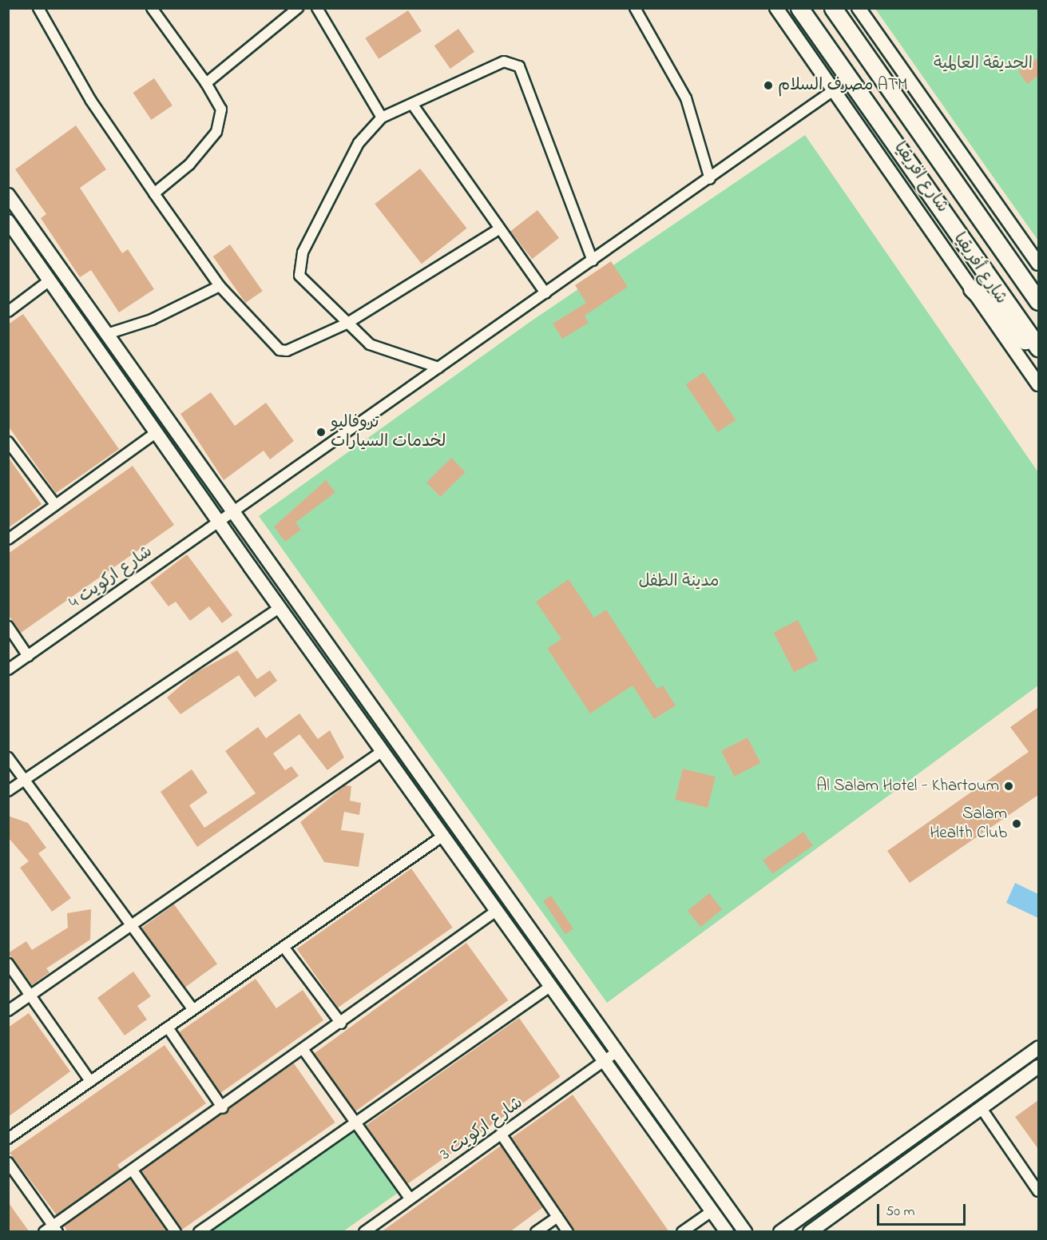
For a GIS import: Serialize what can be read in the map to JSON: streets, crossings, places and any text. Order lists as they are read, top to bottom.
{
  "streets": {
    "highway": ["شارع افريقيا"],
    "street": ["شارع أفريقيا", "شارع اركويت 4", "شارع اركويت 3"]
  },
  "crossings": [
    ["شارع أفريقيا", "شارع اركويت 4"]
  ],
  "parks": ["الحديقة العالمية", "مدينة الطفل"],
  "places": [
    "مصرف السلام ATM",
    "تروفاليو لخدمات السيارات",
    "Al Salam Hotel - Khartoum",
    "Salam Health Club"
  ],
  "scale_bar": "50 m"
}
